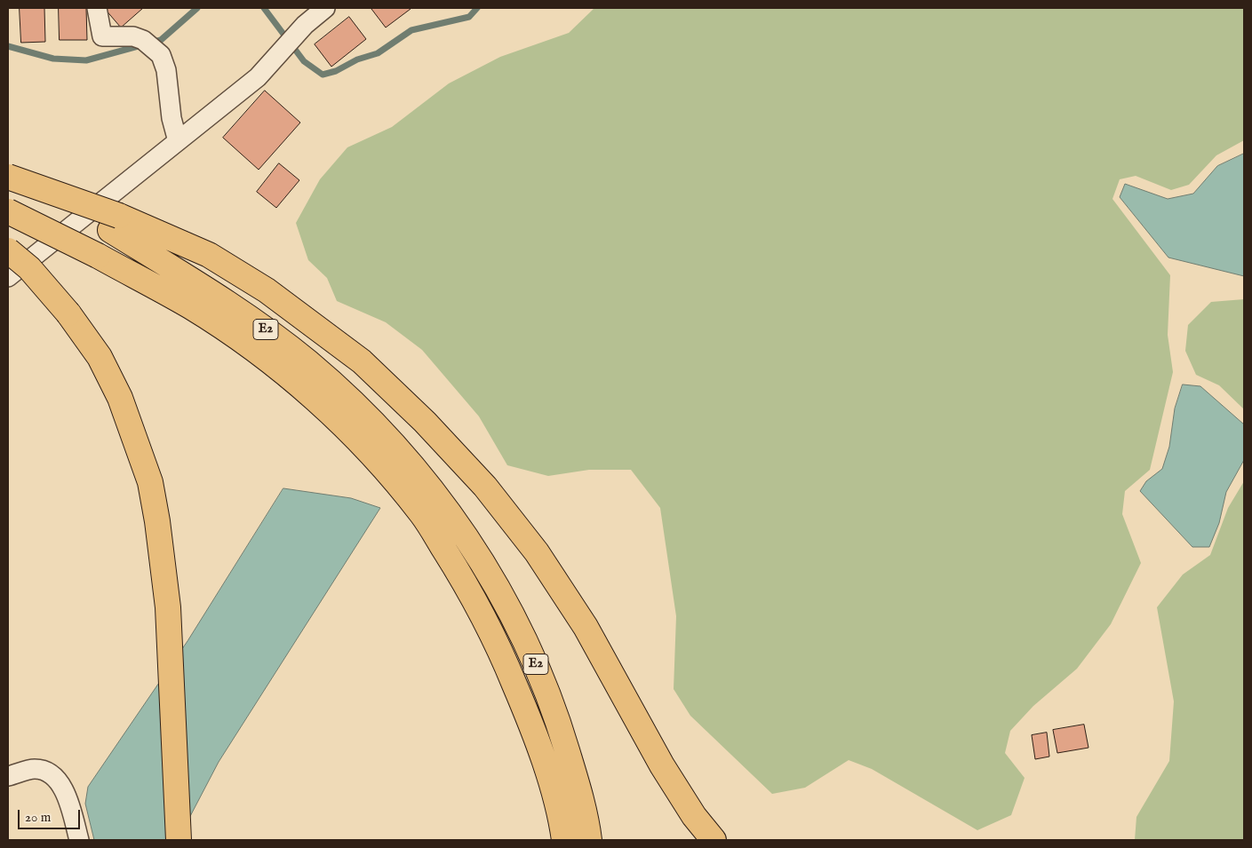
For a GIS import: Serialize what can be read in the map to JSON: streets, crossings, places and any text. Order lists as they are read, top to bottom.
{
  "streets": {
    "highway": ["E2"]
  },
  "scale_bar": "20 m"
}
